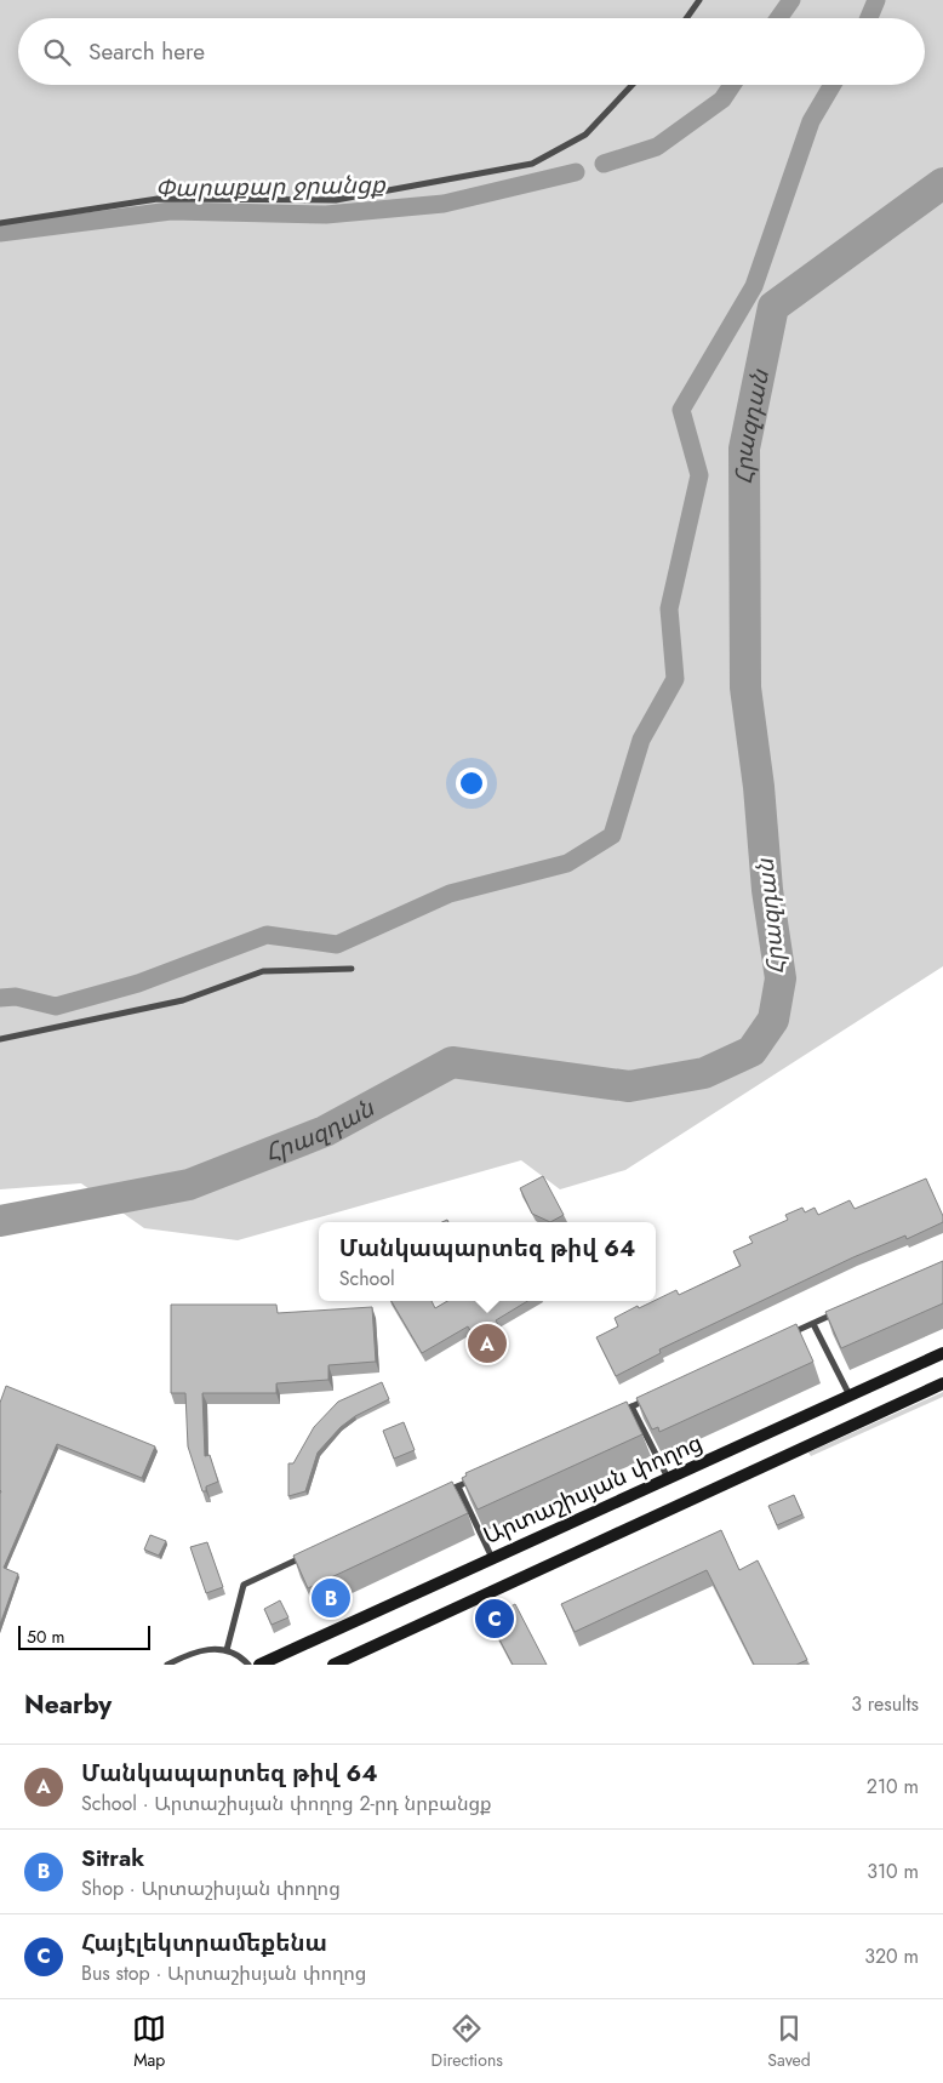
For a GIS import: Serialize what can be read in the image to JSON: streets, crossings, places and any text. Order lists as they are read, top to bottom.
{
  "streets": {
    "main road": ["Արտաշիսյան փողոց"]
  },
  "water": ["Փարաքար ջրանցք", "Հրազդան"],
  "scale_bar": "50 m",
  "page": {
    "search": "Search here",
    "popup": ["Մանկապարտեզ թիվ 64", "School"],
    "pins": ["A", "B", "C"],
    "scale": "50 m",
    "heading": ["Nearby", "3 results"],
    "list": [
      {
        "mark": "A",
        "name": "Մանկապարտեզ թիվ 64",
        "note": "School · Արտաշիսյան փողոց 2-րդ նրբանցք",
        "value": "210 m"
      },
      {
        "mark": "B",
        "name": "Sitrak",
        "note": "Shop · Արտաշիսյան փողոց",
        "value": "310 m"
      },
      {
        "mark": "C",
        "name": "Հայէլեկտրամեքենա",
        "note": "Bus stop · Արտաշիսյան փողոց",
        "value": "320 m"
      }
    ],
    "nav": ["Map", "Directions", "Saved"]
  }
}
